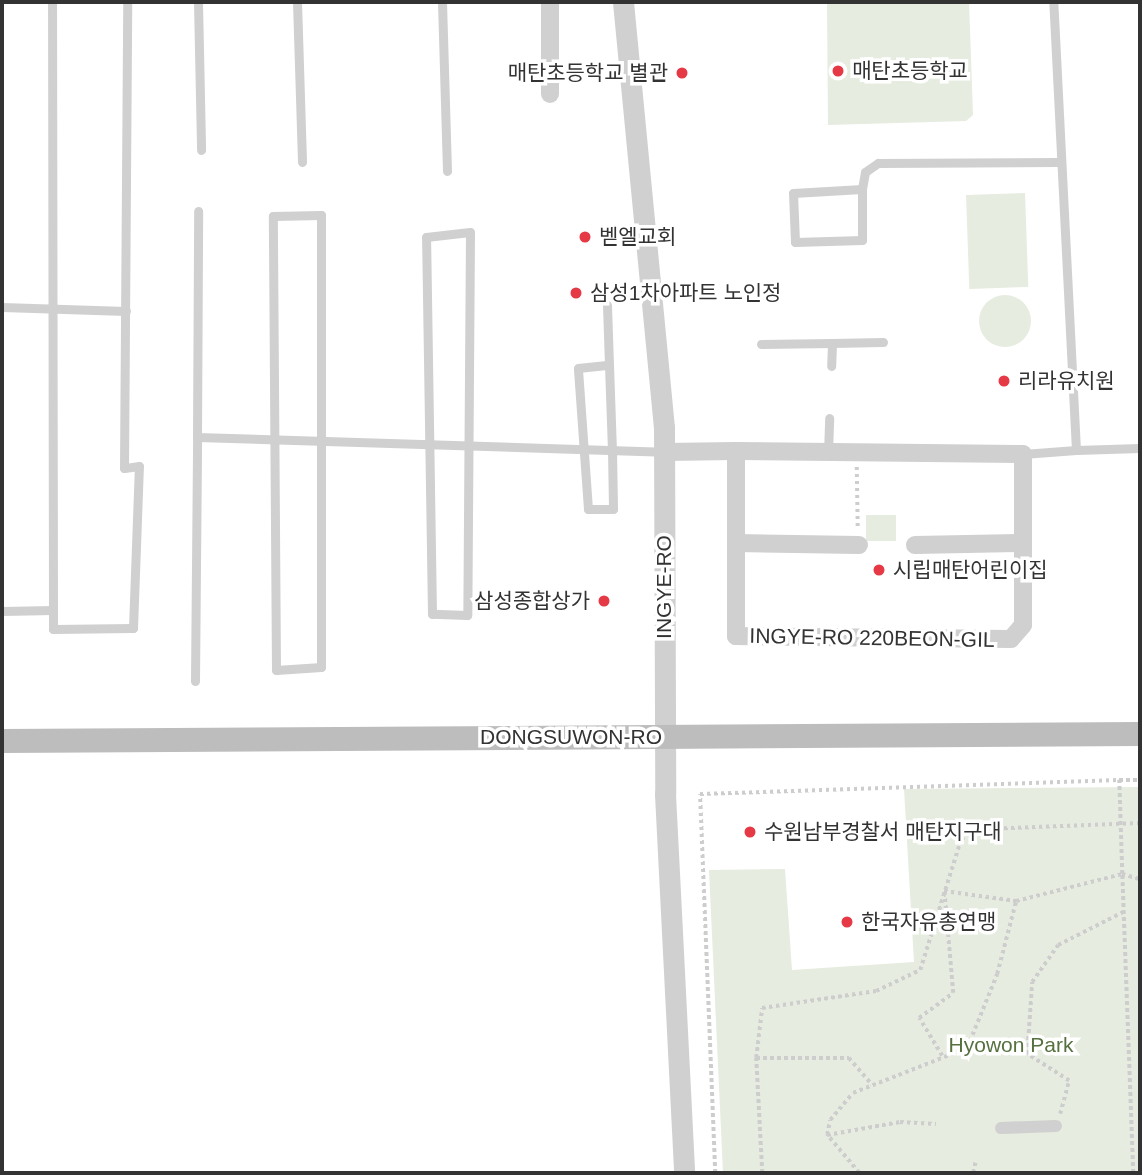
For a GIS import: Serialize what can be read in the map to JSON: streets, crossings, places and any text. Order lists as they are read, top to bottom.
{
  "streets": {
    "main road": ["DONGSUWON-RO"],
    "street": ["INGYE-RO", "INGYE-RO 220BEON-GIL"]
  },
  "crossings": [
    ["INGYE-RO", "DONGSUWON-RO"]
  ],
  "parks": ["Hyowon Park"],
  "places": [
    "매탄초등학교",
    "매탄초등학교 별관",
    "벧엘교회",
    "삼성1차아파트 노인정",
    "리라유치원",
    "시립매탄어린이집",
    "삼성종합상가",
    "수원남부경찰서 매탄지구대",
    "한국자유총연맹"
  ]
}
